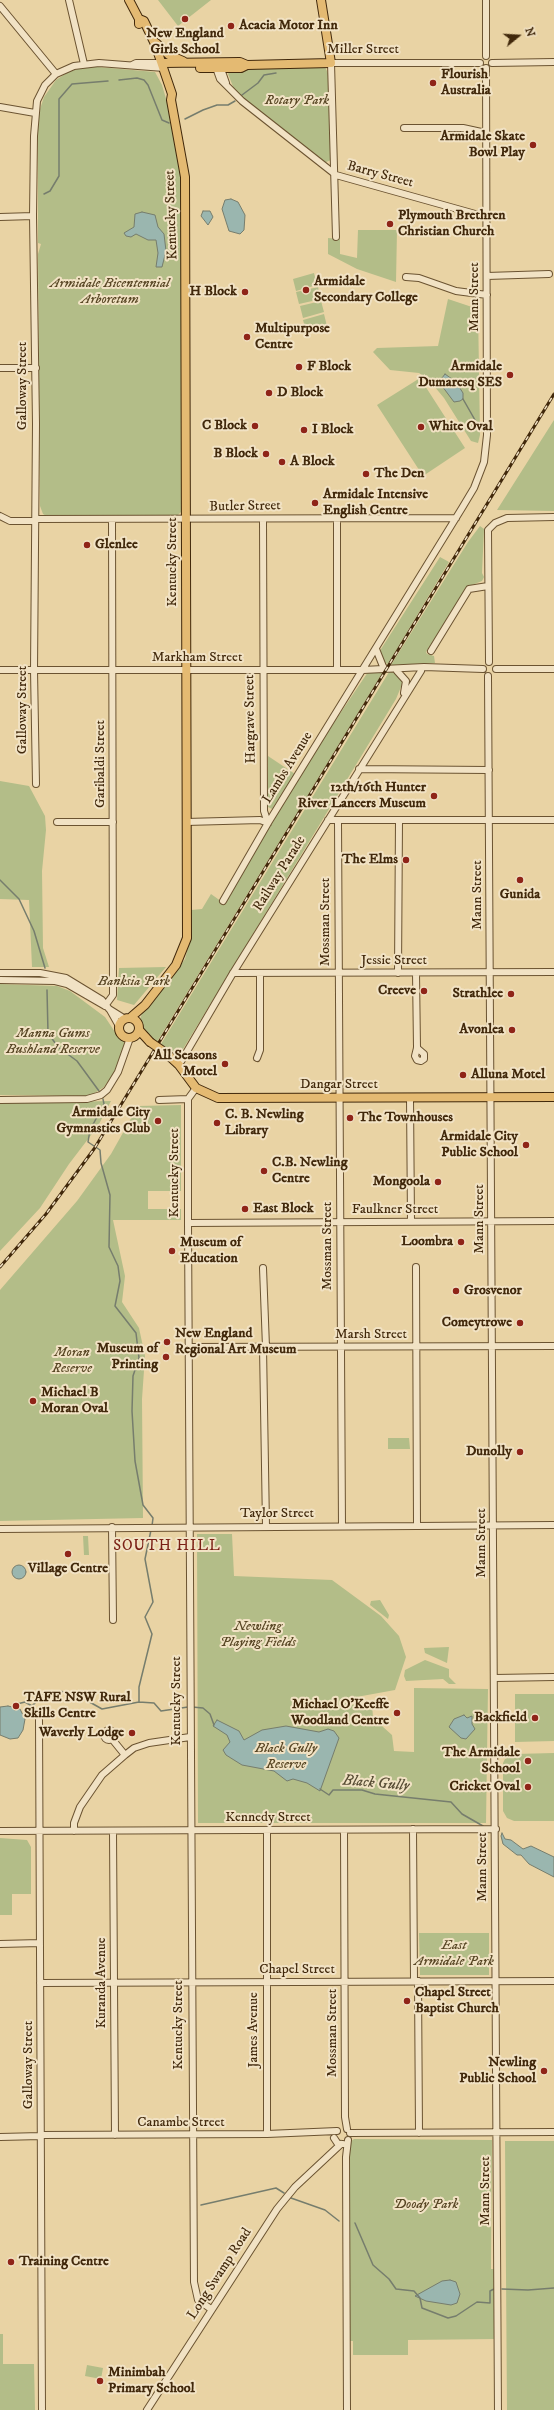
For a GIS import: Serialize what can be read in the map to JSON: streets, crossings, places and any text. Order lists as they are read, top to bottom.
{
  "streets": {
    "main road": ["Miller Street", "Kentucky Street", "Dangar Street"],
    "street": [
      "Barry Street",
      "Mann Street",
      "Galloway Street",
      "Butler Street",
      "Markham Street",
      "Hargrave Street",
      "Garibaldi Street",
      "Lambs Avenue",
      "Railway Parade",
      "Mossman Street",
      "Jessie Street",
      "Faulkner Street",
      "Marsh Street",
      "Taylor Street",
      "Kennedy Street",
      "Chapel Street",
      "Kuranda Avenue",
      "James Avenue",
      "Canambe Street",
      "Long Swamp Road"
    ]
  },
  "crossings": [
    ["Miller Street", "Barry Street"],
    ["Miller Street", "Kentucky Street"],
    ["Miller Street", "Mann Street"],
    ["Barry Street", "Mann Street"],
    ["Kentucky Street", "Butler Street"],
    ["Kentucky Street", "Markham Street"],
    ["Kentucky Street", "Dangar Street"],
    ["Kentucky Street", "Faulkner Street"],
    ["Kentucky Street", "Marsh Street"],
    ["Kentucky Street", "Taylor Street"],
    ["Kentucky Street", "Kennedy Street"],
    ["Kentucky Street", "Chapel Street"],
    ["Kentucky Street", "Canambe Street"],
    ["Kentucky Street", "Long Swamp Road"],
    ["Mann Street", "Butler Street"],
    ["Mann Street", "Markham Street"],
    ["Mann Street", "Lambs Avenue"],
    ["Mann Street", "Jessie Street"],
    ["Mann Street", "Dangar Street"],
    ["Mann Street", "Faulkner Street"],
    ["Mann Street", "Marsh Street"],
    ["Mann Street", "Taylor Street"],
    ["Mann Street", "Kennedy Street"],
    ["Mann Street", "Chapel Street"],
    ["Mann Street", "Canambe Street"],
    ["Galloway Street", "Butler Street"],
    ["Galloway Street", "Markham Street"],
    ["Galloway Street", "Kennedy Street"],
    ["Galloway Street", "Chapel Street"],
    ["Galloway Street", "Canambe Street"],
    ["Butler Street", "Hargrave Street"],
    ["Butler Street", "Garibaldi Street"],
    ["Butler Street", "Lambs Avenue"],
    ["Markham Street", "Hargrave Street"],
    ["Markham Street", "Garibaldi Street"],
    ["Markham Street", "Lambs Avenue"],
    ["Markham Street", "Railway Parade"],
    ["Hargrave Street", "Lambs Avenue"],
    ["Railway Parade", "Jessie Street"],
    ["Railway Parade", "Dangar Street"],
    ["Mossman Street", "Jessie Street"],
    ["Mossman Street", "Dangar Street"],
    ["Mossman Street", "Faulkner Street"],
    ["Mossman Street", "Marsh Street"],
    ["Mossman Street", "Taylor Street"],
    ["Mossman Street", "Kennedy Street"],
    ["Mossman Street", "Chapel Street"],
    ["Mossman Street", "Canambe Street"],
    ["Mossman Street", "Long Swamp Road"],
    ["Kennedy Street", "Kuranda Avenue"],
    ["Kennedy Street", "James Avenue"],
    ["Chapel Street", "Kuranda Avenue"],
    ["Chapel Street", "James Avenue"],
    ["Kuranda Avenue", "Canambe Street"],
    ["James Avenue", "Canambe Street"],
    ["Canambe Street", "Long Swamp Road"]
  ],
  "districts": ["SOUTH HILL"],
  "water": ["Black Gully"],
  "parks": [
    "Rotary Park",
    "Armidale Bicentennial Arboretum",
    "Banksia Park",
    "Manna Gums Bushland Reserve",
    "Moran Reserve",
    "Newling Playing Fields",
    "Black Gully Reserve",
    "East Armidale Park",
    "Doody Park"
  ],
  "places": [
    "New England Girls School",
    "Acacia Motor Inn",
    "Flourish Australia",
    "Armidale Skate Bowl Play",
    "Plymouth Brethren Christian Church",
    "Armidale Secondary College",
    "H Block",
    "Multipurpose Centre",
    "F Block",
    "Armidale Dumaresq SES",
    "D Block",
    "C Block",
    "White Oval",
    "I Block",
    "B Block",
    "A Block",
    "The Den",
    "Armidale Intensive English Centre",
    "Glenlee",
    "12th/16th Hunter River Lancers Museum",
    "The Elms",
    "Gunida",
    "Creeve",
    "Strathlee",
    "Avonlea",
    "All Seasons Motel",
    "Alluna Motel",
    "The Townhouses",
    "Armidale City Gymnastics Club",
    "C. B. Newling Library",
    "Armidale City Public School",
    "C.B. Newling Centre",
    "Mongoola",
    "East Block",
    "Loombra",
    "Museum of Education",
    "Grosvenor",
    "Comeytrowe",
    "New England Regional Art Museum",
    "Museum of Printing",
    "Michael B Moran Oval",
    "Dunolly",
    "Village Centre",
    "TAFE NSW Rural Skills Centre",
    "Michael O'Keeffe Woodland Centre",
    "Backfield",
    "Waverly Lodge",
    "The Armidale School",
    "Cricket Oval",
    "Chapel Street Baptist Church",
    "Newling Public School",
    "Training Centre",
    "Minimbah Primary School"
  ],
  "north": "right"
}
